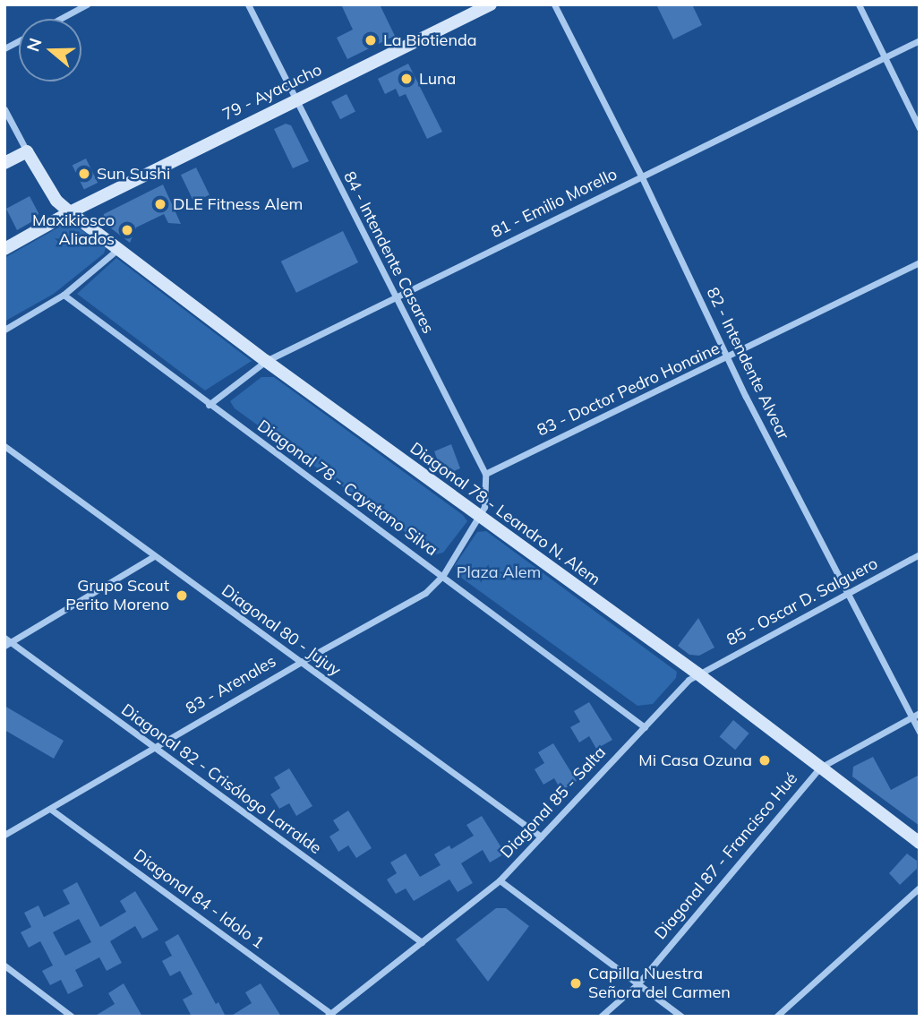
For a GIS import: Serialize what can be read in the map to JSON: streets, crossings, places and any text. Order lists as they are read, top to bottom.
{
  "streets": {
    "street": [
      "79 - Ayacucho",
      "81 - Emilio Morello",
      "84 - Intendente Casares",
      "82 - Intendente Alvear",
      "83 - Doctor Pedro Honaine",
      "Diagonal 78 - Cayetano Silva",
      "Diagonal 78 - Leandro N. Alem",
      "85 - Oscar D. Salguero",
      "Diagonal 80 - Jujuy",
      "83 - Arenales",
      "Diagonal 82 - Crisólogo Larralde",
      "Diagonal 85 - Salta",
      "Diagonal 87 - Francisco Hué",
      "Diagonal 84 - Idolo 1"
    ]
  },
  "crossings": [
    ["79 - Ayacucho", "84 - Intendente Casares"],
    ["79 - Ayacucho", "Diagonal 78 - Leandro N. Alem"],
    ["81 - Emilio Morello", "84 - Intendente Casares"],
    ["81 - Emilio Morello", "82 - Intendente Alvear"],
    ["81 - Emilio Morello", "Diagonal 78 - Cayetano Silva"],
    ["81 - Emilio Morello", "Diagonal 78 - Leandro N. Alem"],
    ["84 - Intendente Casares", "83 - Doctor Pedro Honaine"],
    ["82 - Intendente Alvear", "83 - Doctor Pedro Honaine"],
    ["82 - Intendente Alvear", "85 - Oscar D. Salguero"],
    ["Diagonal 78 - Cayetano Silva", "83 - Arenales"],
    ["Diagonal 78 - Cayetano Silva", "Diagonal 85 - Salta"],
    ["Diagonal 78 - Leandro N. Alem", "85 - Oscar D. Salguero"],
    ["Diagonal 78 - Leandro N. Alem", "83 - Arenales"],
    ["Diagonal 78 - Leandro N. Alem", "Diagonal 85 - Salta"],
    ["Diagonal 78 - Leandro N. Alem", "Diagonal 87 - Francisco Hué"],
    ["85 - Oscar D. Salguero", "Diagonal 85 - Salta"],
    ["Diagonal 80 - Jujuy", "83 - Arenales"],
    ["Diagonal 80 - Jujuy", "Diagonal 85 - Salta"],
    ["83 - Arenales", "Diagonal 82 - Crisólogo Larralde"],
    ["83 - Arenales", "Diagonal 84 - Idolo 1"],
    ["Diagonal 82 - Crisólogo Larralde", "Diagonal 85 - Salta"],
    ["Diagonal 85 - Salta", "Diagonal 84 - Idolo 1"]
  ],
  "parks": ["Plaza Alem"],
  "places": [
    "La Biotienda",
    "Luna",
    "Sun Sushi",
    "DLE Fitness Alem",
    "Maxikiosco Aliados",
    "Grupo Scout Perito Moreno",
    "Mi Casa Ozuna",
    "Capilla Nuestra Señora del Carmen"
  ],
  "north": "left"
}
